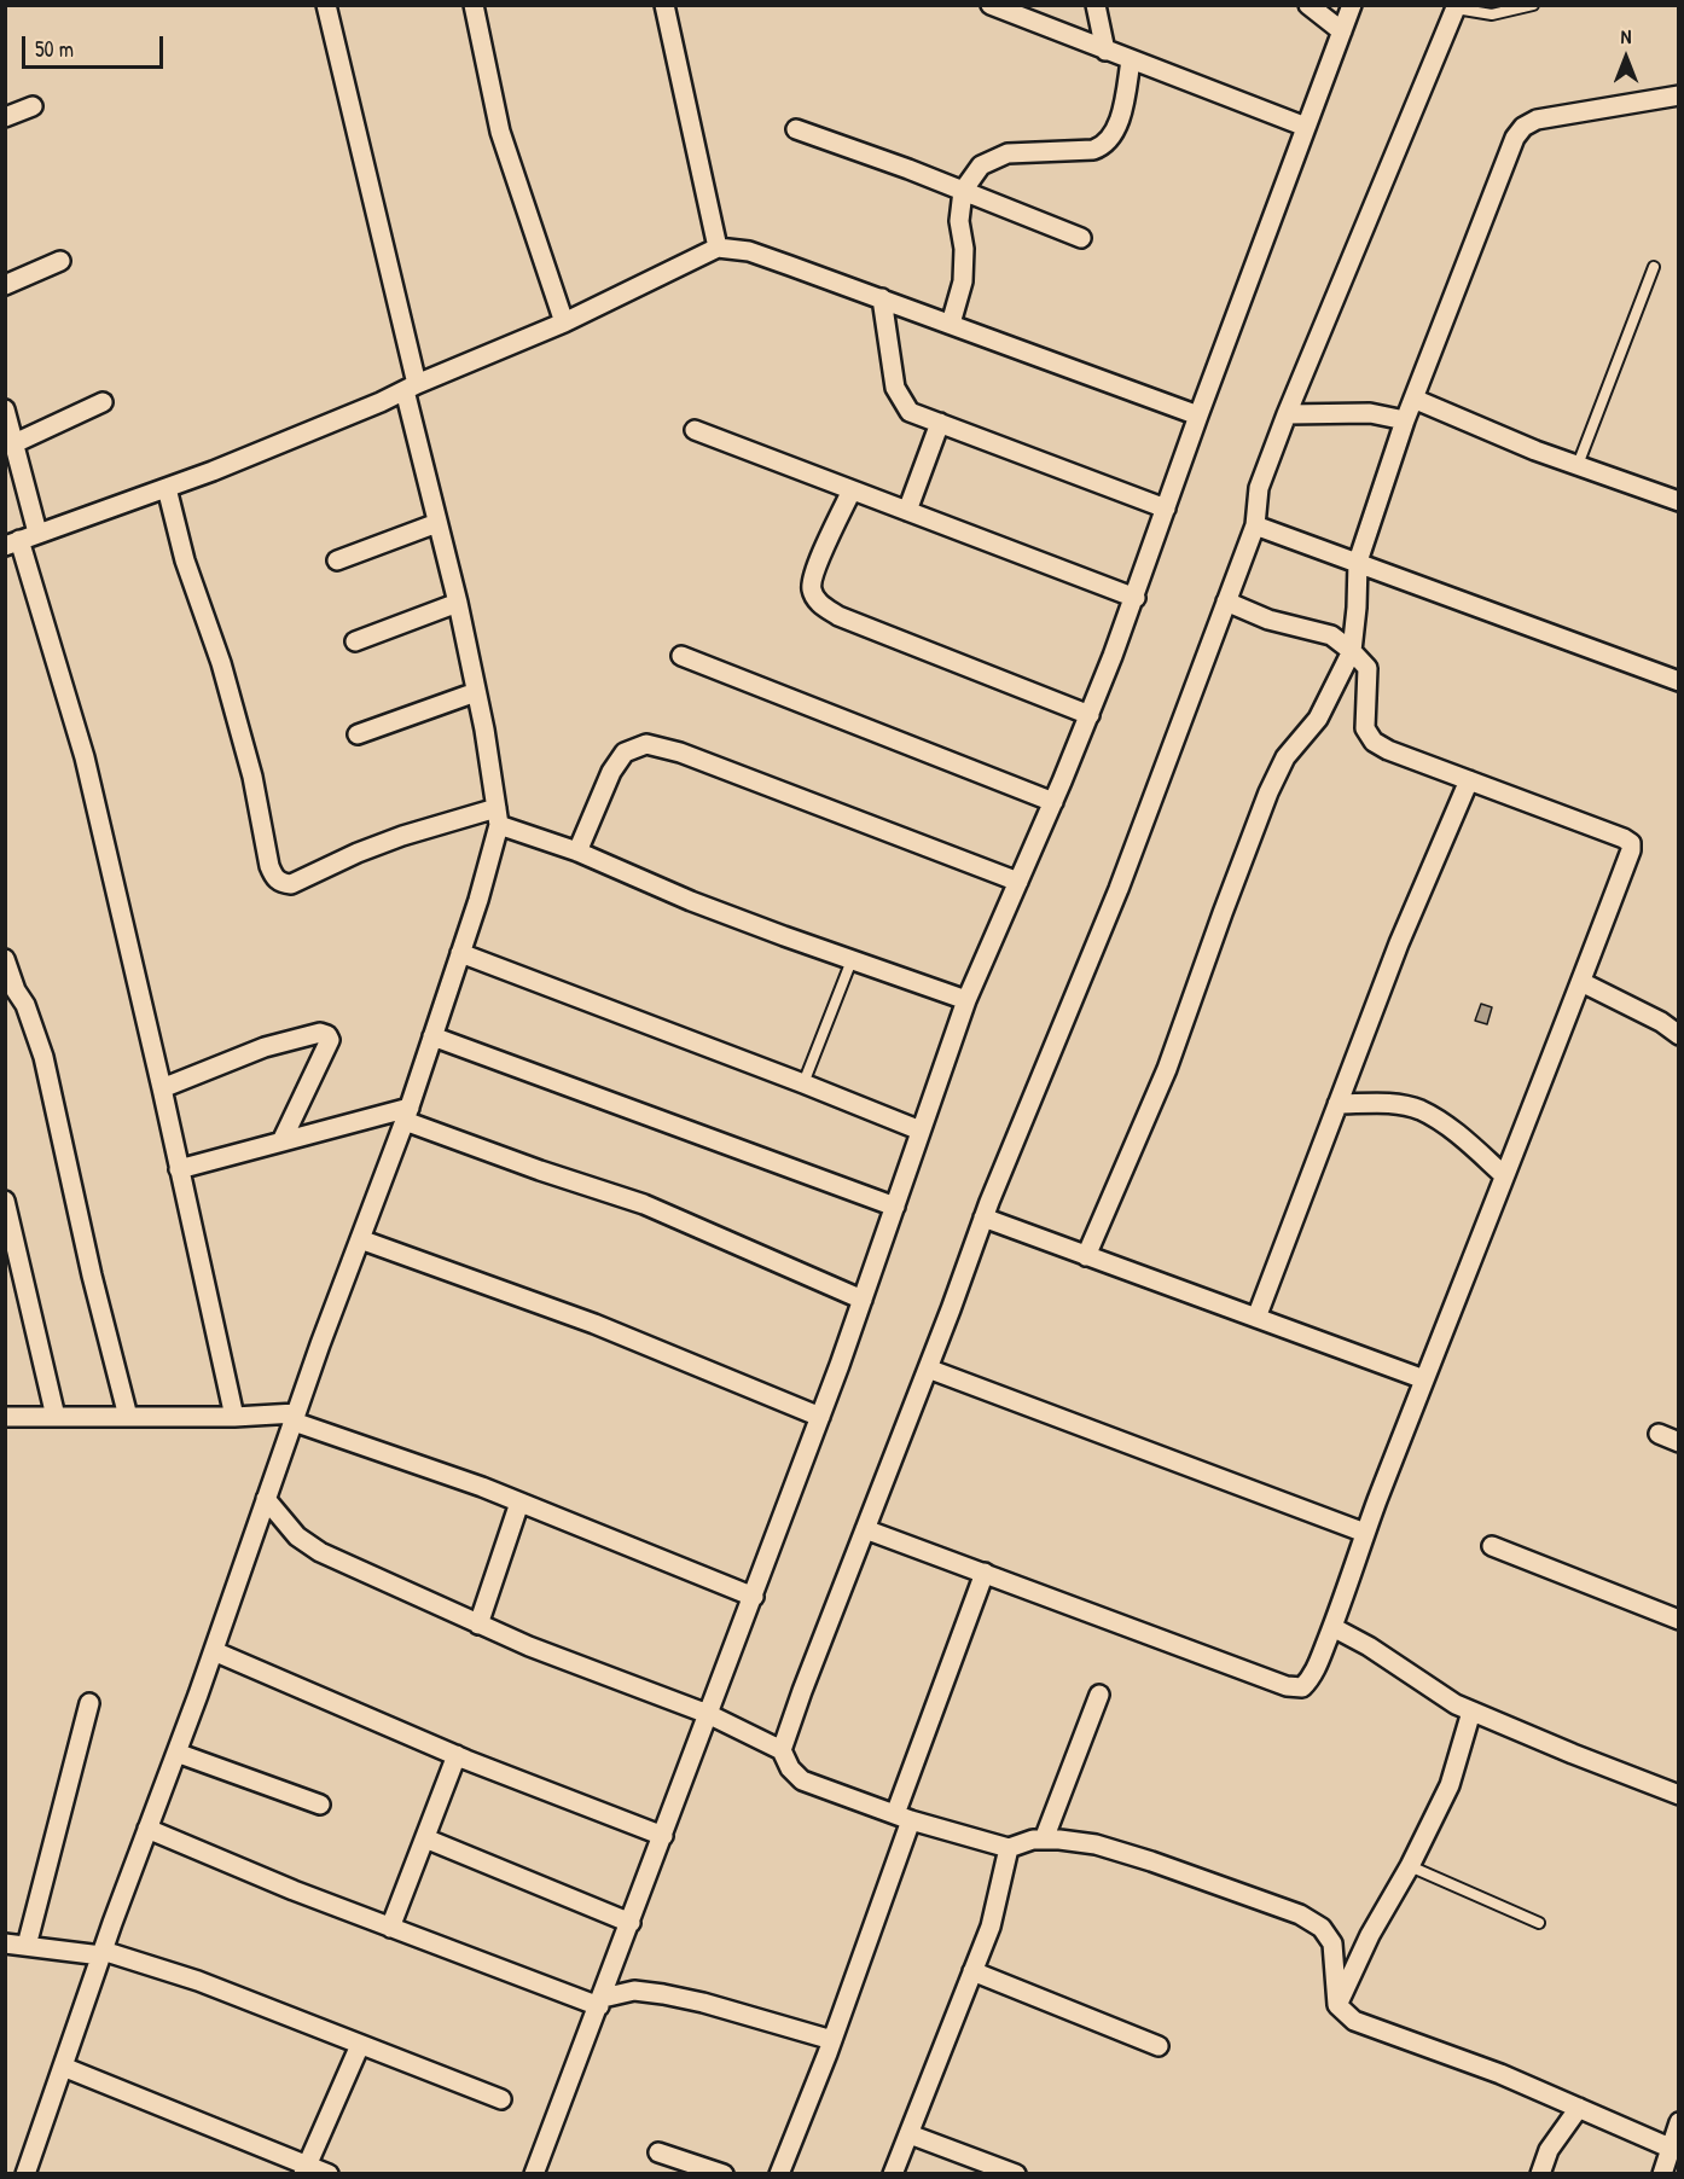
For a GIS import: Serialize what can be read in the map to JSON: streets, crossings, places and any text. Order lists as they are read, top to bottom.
{
  "scale_bar": "50 m",
  "north": "top"
}
